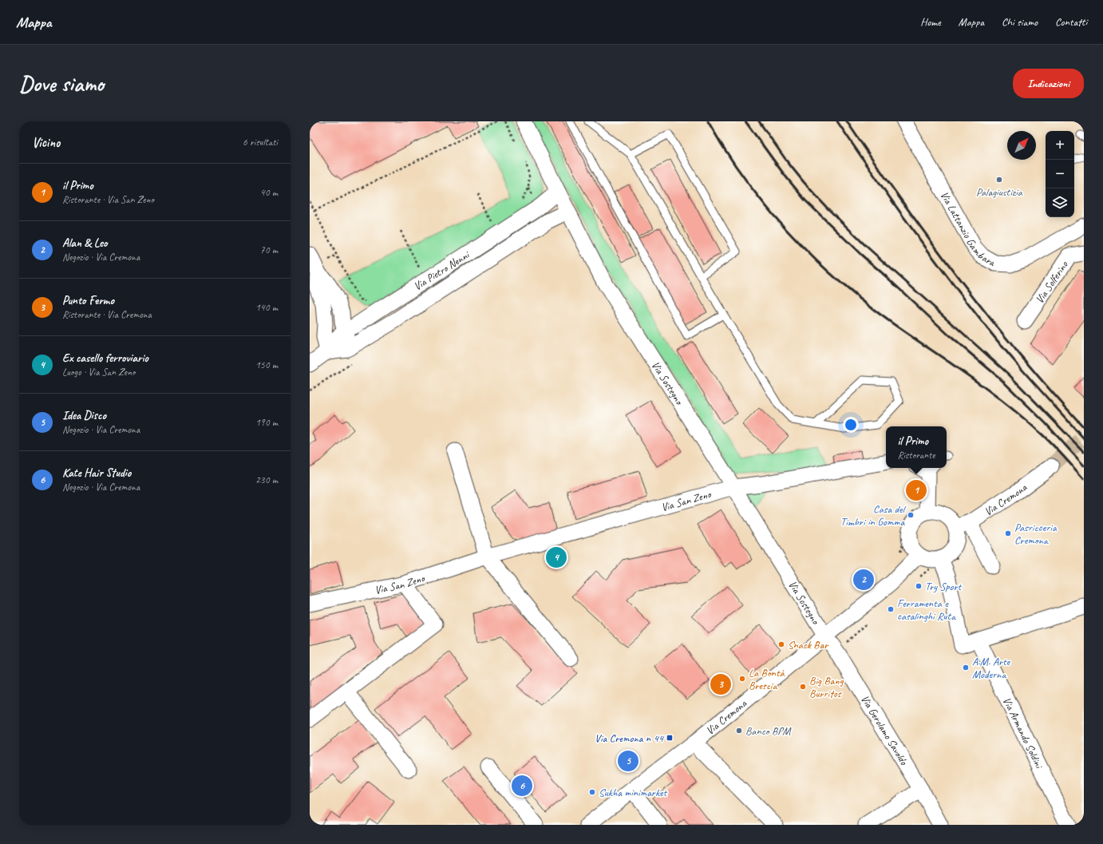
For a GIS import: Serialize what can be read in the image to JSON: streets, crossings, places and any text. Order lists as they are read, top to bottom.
{
  "streets": {
    "street": [
      "Via Lattanzio Gambara",
      "Via Pietro Nenni",
      "Via Solferino",
      "Via Sostegno",
      "Via Cremona",
      "Via San Zeno",
      "Via Gerolamo Savoldo",
      "Via Armando Soldini"
    ]
  },
  "crossings": [
    ["Via Pietro Nenni", "Via Sostegno"],
    ["Via Sostegno", "Via Cremona"],
    ["Via Sostegno", "Via San Zeno"],
    ["Via Sostegno", "Via Gerolamo Savoldo"],
    ["Via Cremona", "Via Gerolamo Savoldo"]
  ],
  "places": {
    "other": [
      "Palagiustizia",
      "Casa del Timbri in Gomma",
      "Pasricceria Cremona",
      "Try Sport",
      "Ferramenta e casalinghi Ruta",
      "Snack Bar",
      "A.M. Arte Moderna",
      "La Bontà Brescia",
      "Big Bang Burritos",
      "Banco BPM",
      "Sukha minimarket"
    ],
    "transit": ["Via Cremona n 44"]
  },
  "north": "top right",
  "page": {
    "header": "Mappa",
    "nav": [
      "Home",
      "Mappa",
      "Chi siamo",
      "Contatti"
    ],
    "buttons": "Indicazioni",
    "title": "Dove siamo",
    "heading": ["Vicino", "6 risultati"],
    "map_buttons": ["+", "−"],
    "list": [
      {
        "mark": "1",
        "name": "il Primo",
        "note": "Ristorante · Via San Zeno",
        "value": "40 m"
      },
      {
        "mark": "2",
        "name": "Alan & Leo",
        "note": "Negozio · Via Cremona",
        "value": "70 m"
      },
      {
        "mark": "3",
        "name": "Punto Fermo",
        "note": "Ristorante · Via Cremona",
        "value": "140 m"
      },
      {
        "mark": "4",
        "name": "Ex casello ferroviario",
        "note": "Luogo · Via San Zeno",
        "value": "150 m"
      },
      {
        "mark": "5",
        "name": "Idea Disco",
        "note": "Negozio · Via Cremona",
        "value": "190 m"
      },
      {
        "mark": "6",
        "name": "Kate Hair Studio",
        "note": "Negozio · Via Cremona",
        "value": "230 m"
      }
    ],
    "popup": ["il Primo", "Ristorante"],
    "pins": [
      "1",
      "4",
      "2",
      "3",
      "5",
      "6"
    ]
  }
}
